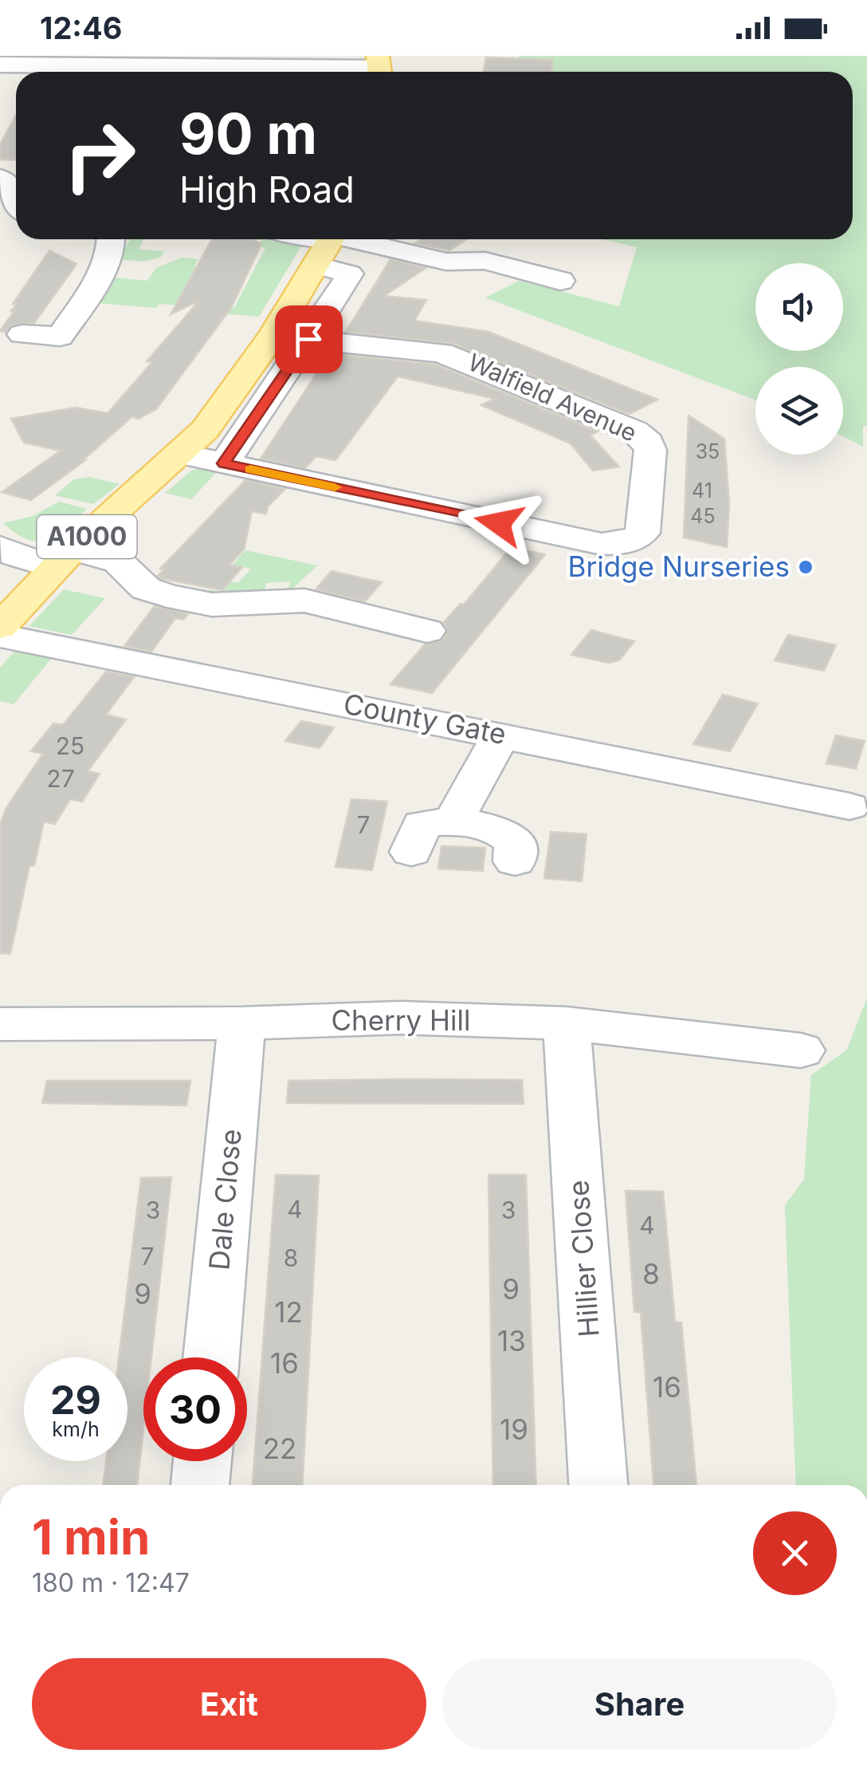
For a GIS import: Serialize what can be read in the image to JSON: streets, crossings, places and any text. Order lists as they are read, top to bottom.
{
  "streets": {
    "main road": ["A1000"],
    "street": [
      "Walfield Avenue",
      "County Gate",
      "Cherry Hill",
      "Dale Close",
      "Hillier Close"
    ]
  },
  "crossings": [
    ["Walfield Avenue", "A1000"],
    ["Cherry Hill", "Dale Close"],
    ["Cherry Hill", "Hillier Close"]
  ],
  "places": ["Bridge Nurseries"],
  "house_numbers": [
    "35",
    "41",
    "45",
    "25",
    "27",
    "7",
    "4",
    "3",
    "3",
    "4",
    "7",
    "8",
    "8",
    "9",
    "9",
    "12",
    "13",
    "16",
    "16",
    "19",
    "22"
  ],
  "page": {
    "status": "12:46",
    "turn": ["90 m", "High Road"],
    "speed": "29 km/h",
    "limit": "30",
    "heading": ["1 min", "180 m · 12:47"],
    "buttons": ["Exit", "Share"]
  }
}
